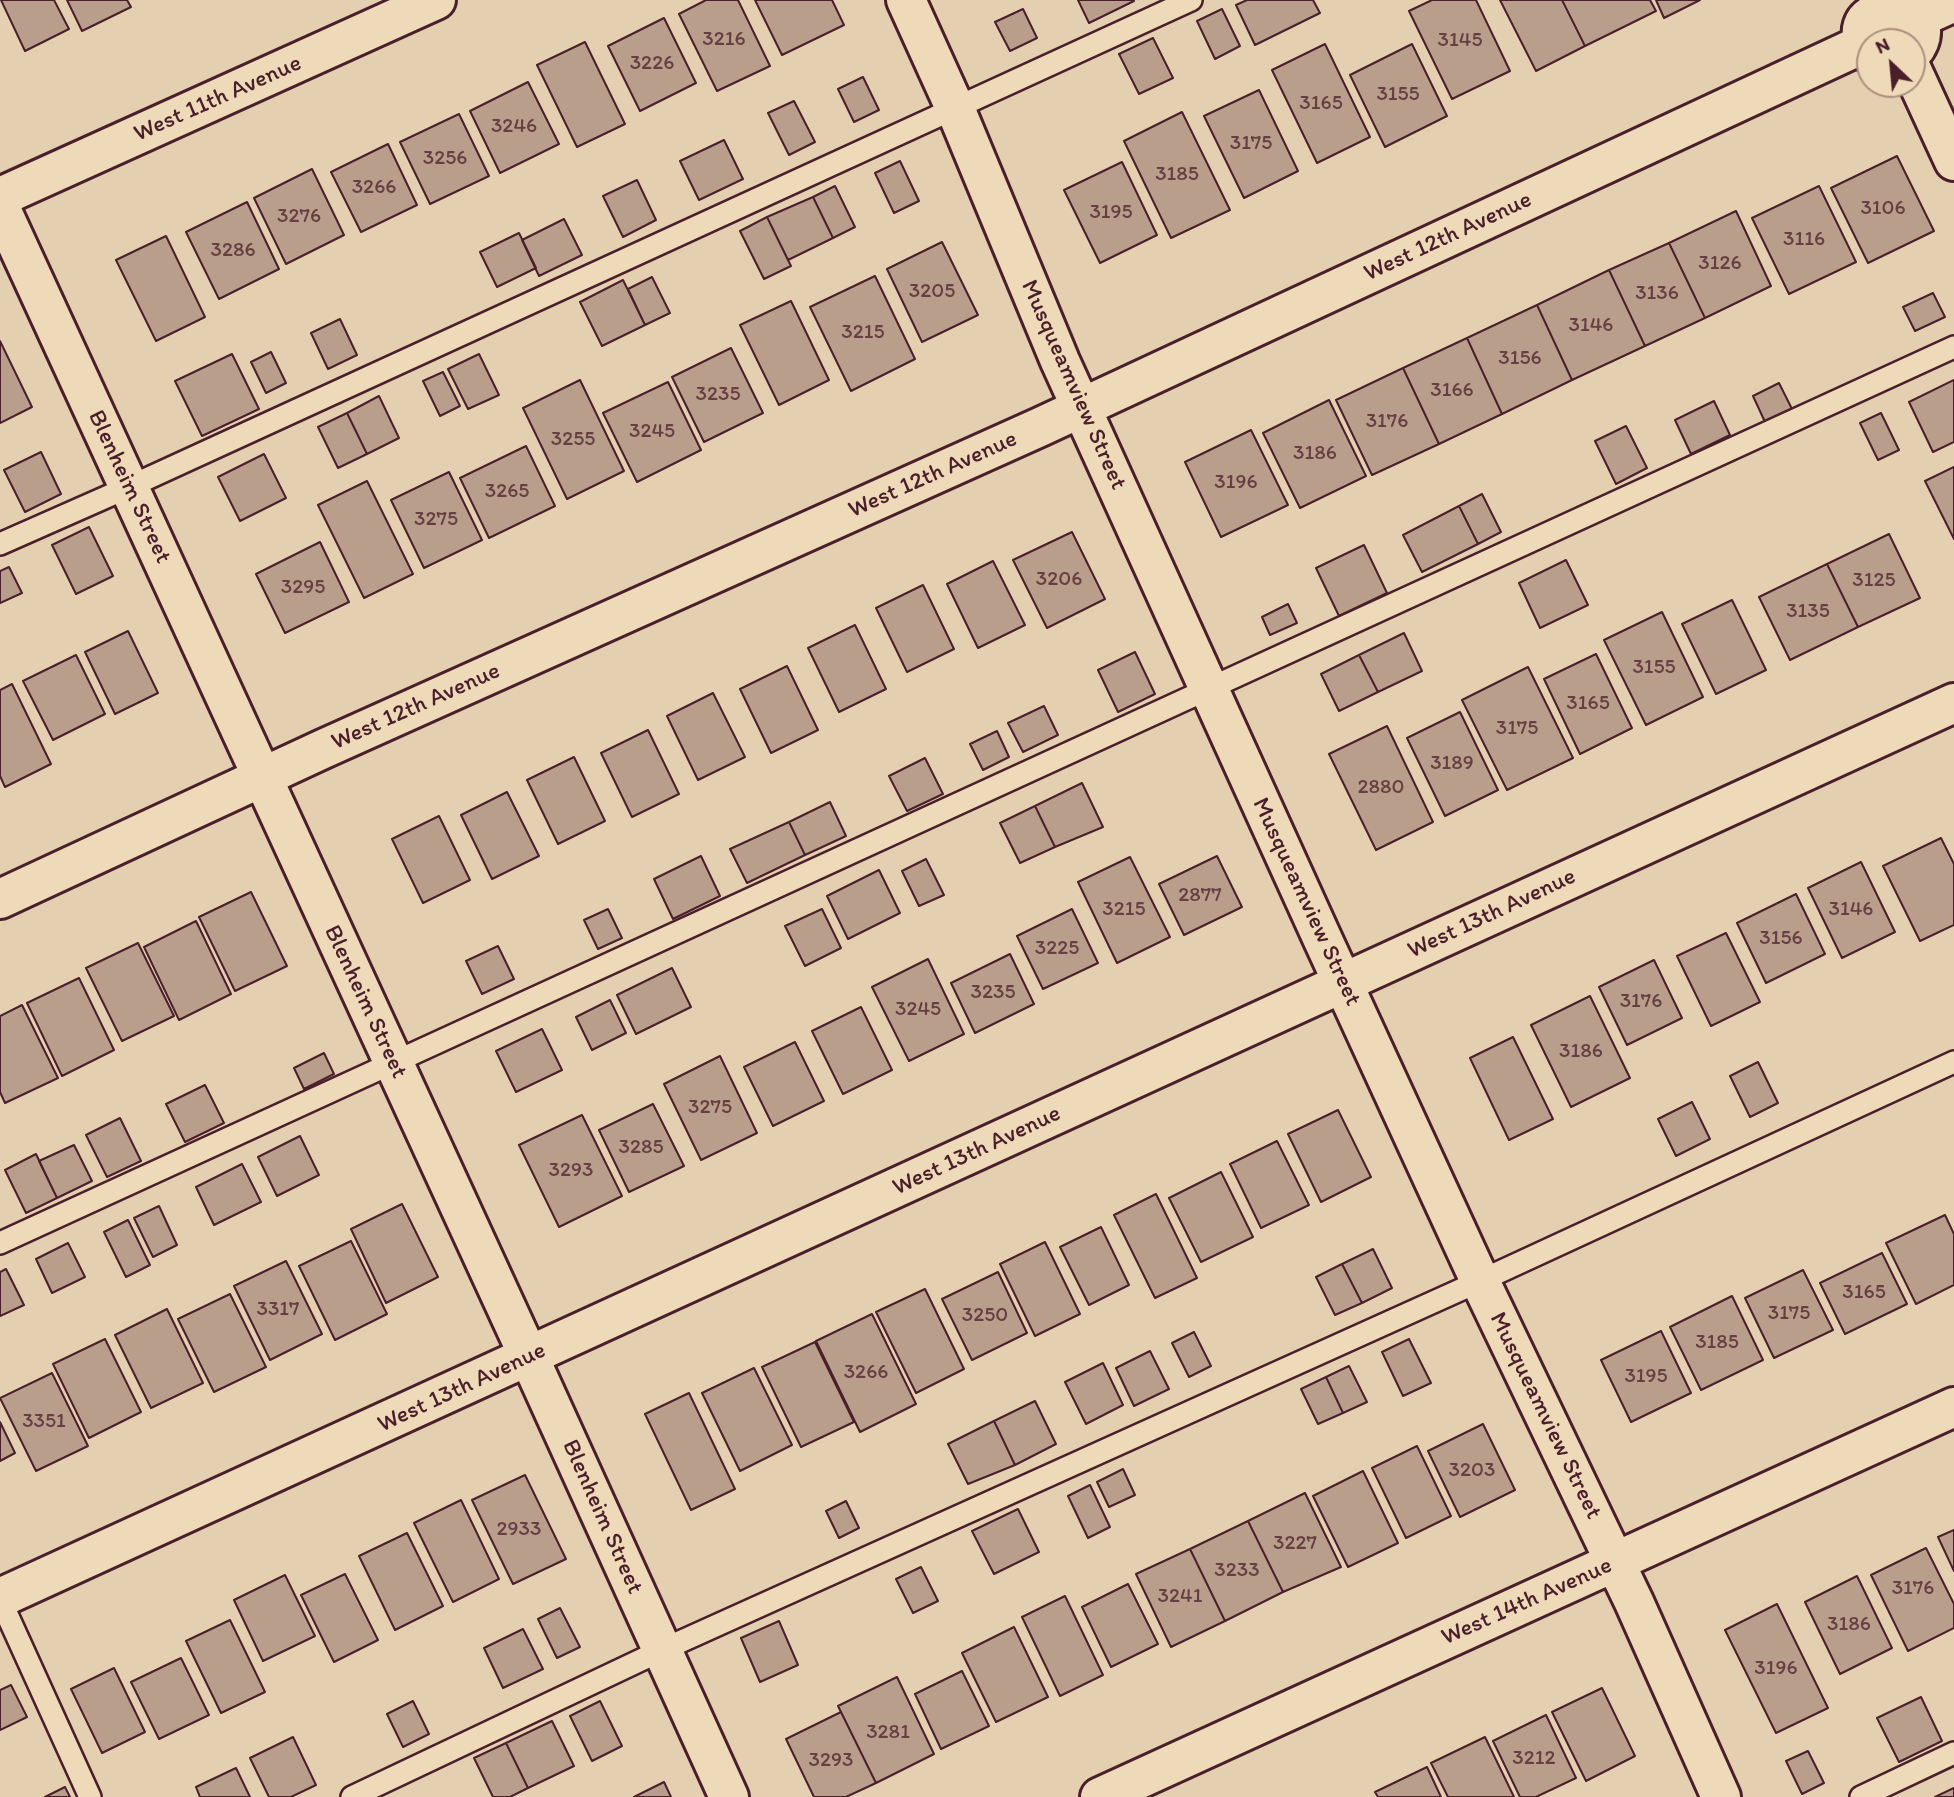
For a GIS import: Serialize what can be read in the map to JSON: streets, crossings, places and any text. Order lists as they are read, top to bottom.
{
  "streets": {
    "street": [
      "West 11th Avenue",
      "West 12th Avenue",
      "Musqueamview Street",
      "Blenheim Street",
      "West 13th Avenue",
      "West 14th Avenue"
    ]
  },
  "crossings": [
    ["West 12th Avenue", "Musqueamview Street"],
    ["West 12th Avenue", "Blenheim Street"],
    ["Musqueamview Street", "West 13th Avenue"],
    ["Musqueamview Street", "West 14th Avenue"],
    ["Blenheim Street", "West 13th Avenue"]
  ],
  "house_numbers": [
    "3216",
    "3145",
    "3226",
    "3155",
    "3165",
    "3246",
    "3175",
    "3256",
    "3185",
    "3266",
    "3106",
    "3195",
    "3276",
    "3116",
    "3286",
    "3126",
    "3205",
    "3136",
    "3146",
    "3215",
    "3156",
    "3166",
    "3235",
    "3176",
    "3245",
    "3255",
    "3186",
    "3196",
    "3265",
    "3275",
    "3206",
    "3125",
    "3295",
    "3135",
    "3155",
    "3165",
    "3175",
    "3189",
    "2880",
    "2877",
    "3215",
    "3146",
    "3156",
    "3225",
    "3235",
    "3176",
    "3245",
    "3186",
    "3275",
    "3285",
    "3293",
    "3165",
    "3317",
    "3175",
    "3250",
    "3185",
    "3266",
    "3195",
    "3351",
    "3203",
    "2933",
    "3227",
    "3233",
    "3176",
    "3241",
    "3186",
    "3196",
    "3281",
    "3212",
    "3293"
  ],
  "north": "top left"
}
